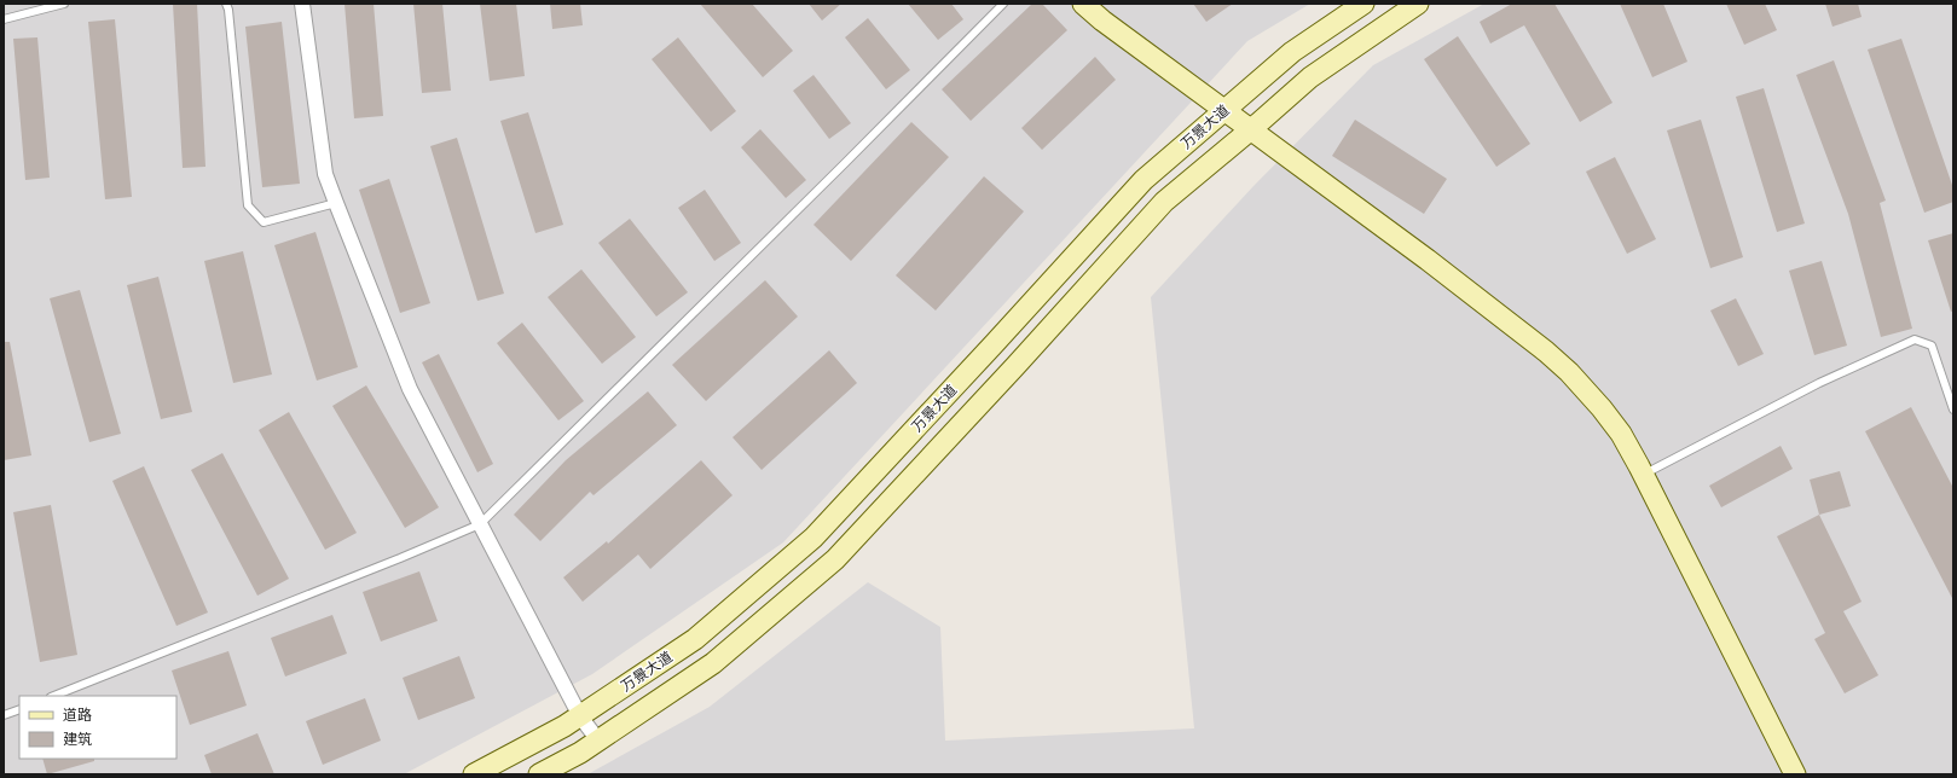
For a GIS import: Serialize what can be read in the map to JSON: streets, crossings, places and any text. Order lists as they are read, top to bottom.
{
  "streets": {
    "main road": ["万景大道"]
  },
  "legend": ["道路", "建筑"]
}
